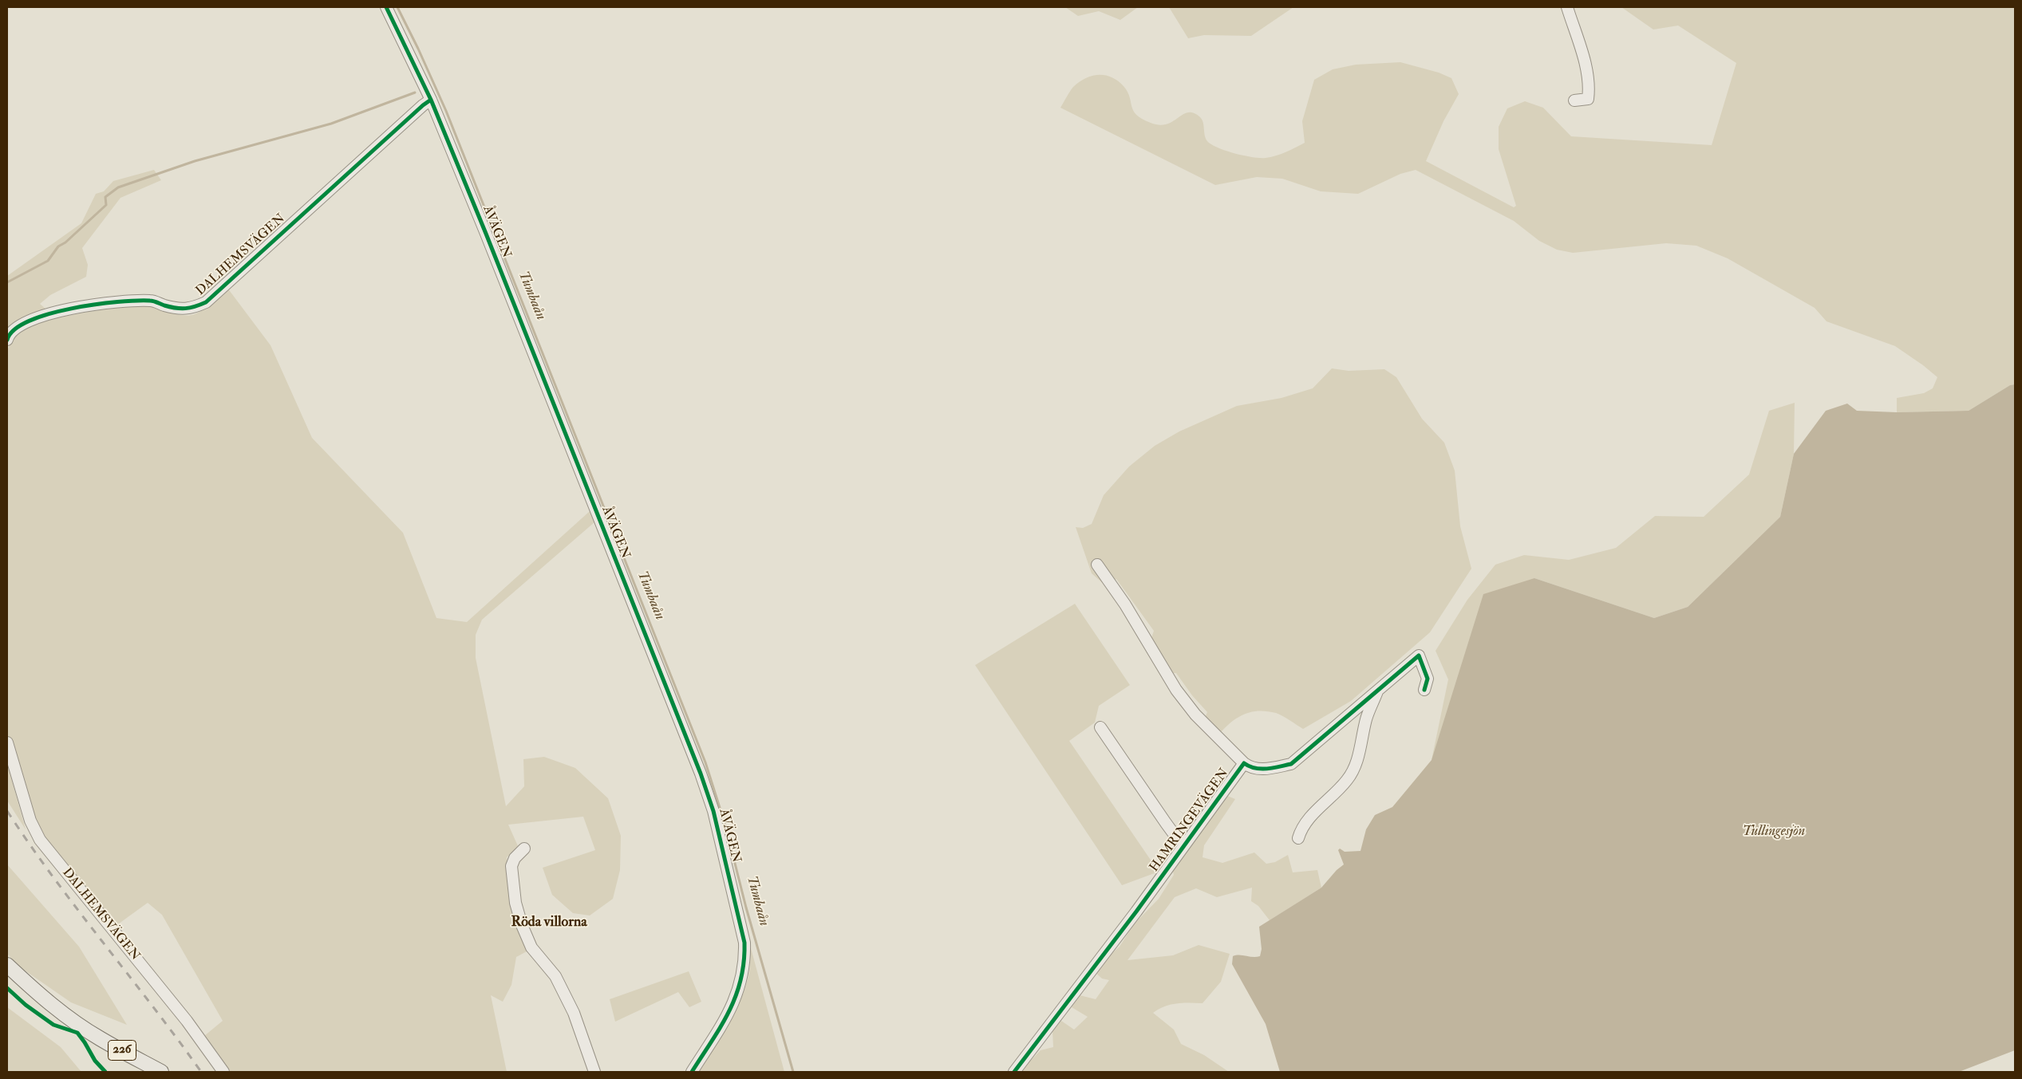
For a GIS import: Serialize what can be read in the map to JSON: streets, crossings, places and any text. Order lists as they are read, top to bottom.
{
  "streets": {
    "main road": ["226"],
    "street": ["ÅVÄGEN", "DALHEMSVÄGEN", "HAMRINGEVÄGEN"]
  },
  "crossings": [
    ["ÅVÄGEN", "DALHEMSVÄGEN"]
  ],
  "districts": ["Röda villorna"],
  "water": ["Tumbaån", "Tullingesjön"]
}
